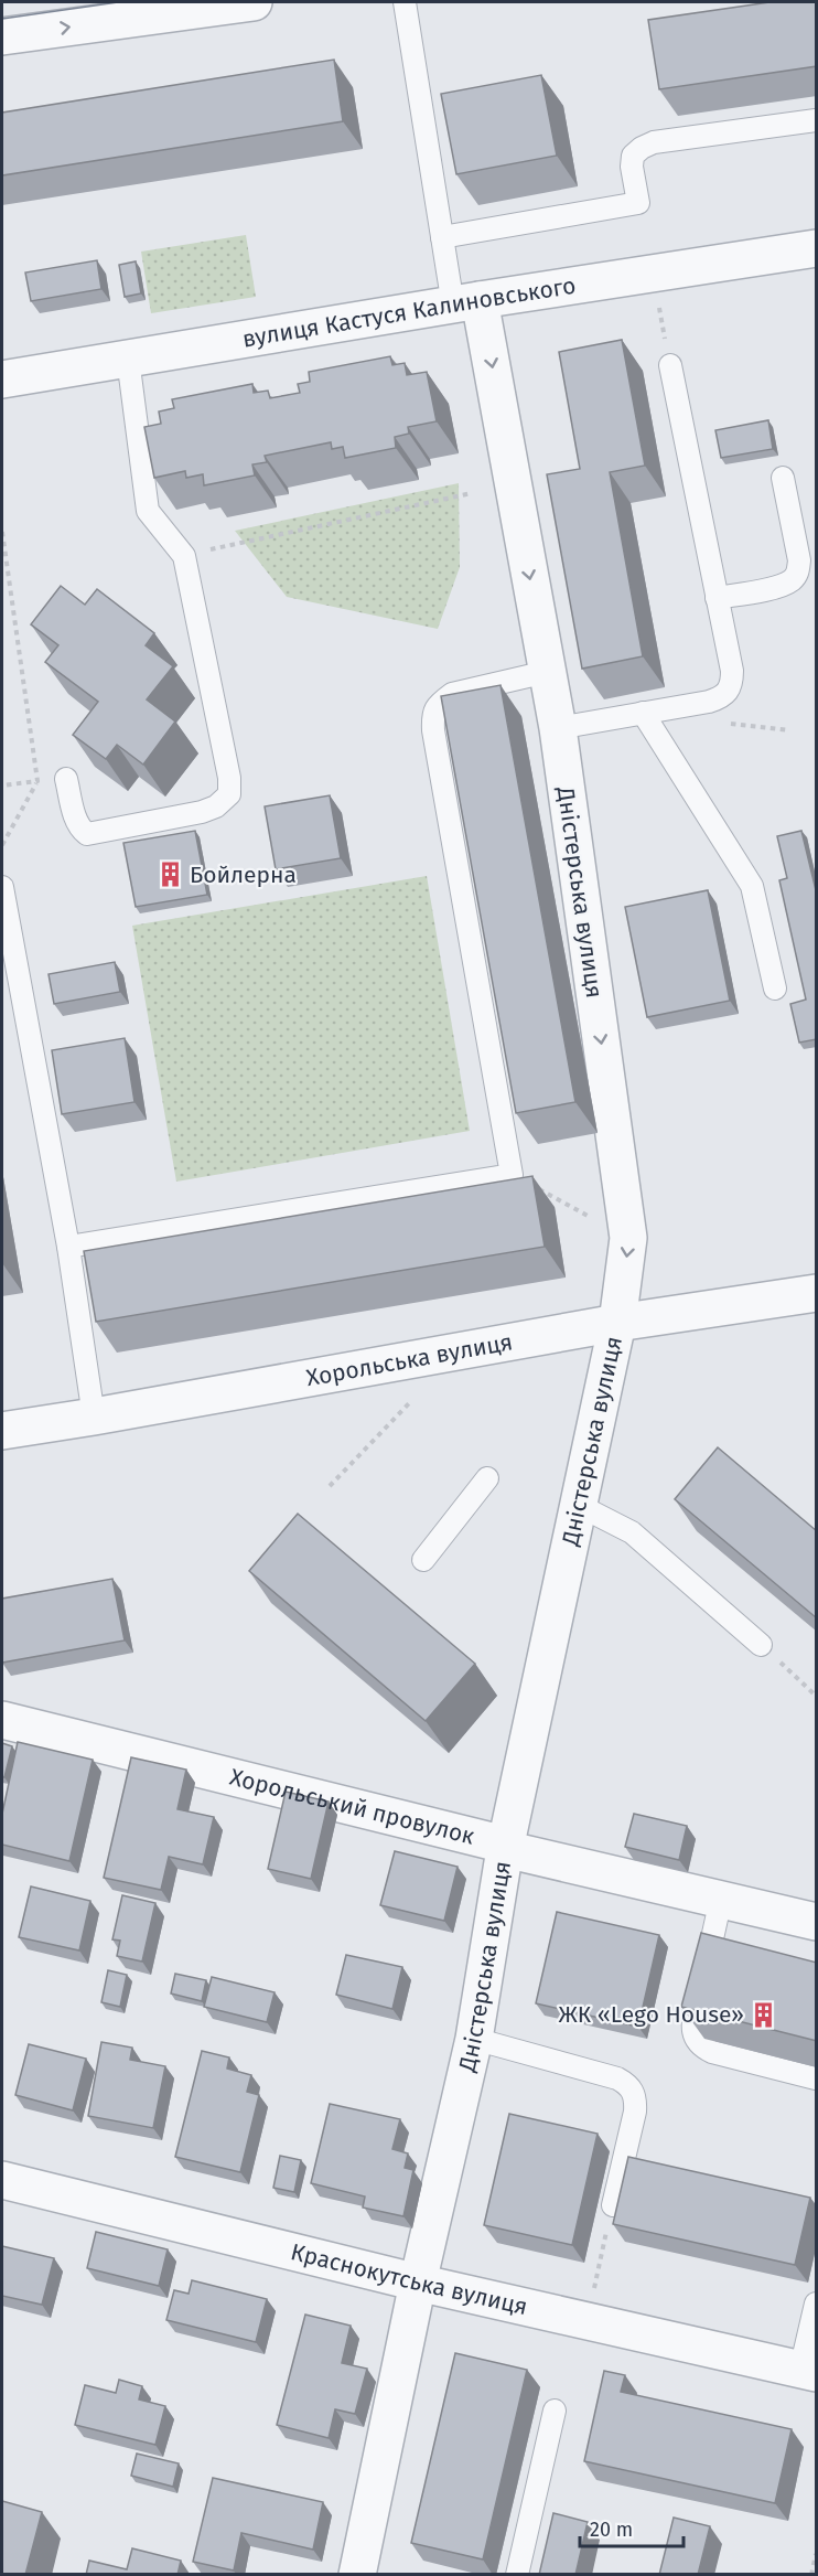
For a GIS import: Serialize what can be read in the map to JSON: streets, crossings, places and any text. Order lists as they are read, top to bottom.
{
  "streets": {
    "street": [
      "вулиця Кастуся Калиновського",
      "Дністерська вулиця",
      "Хорольська вулиця",
      "Хорольський провулок",
      "Краснокутська вулиця"
    ]
  },
  "crossings": [
    ["вулиця Кастуся Калиновського", "Дністерська вулиця"],
    ["Дністерська вулиця", "Хорольська вулиця"],
    ["Дністерська вулиця", "Хорольський провулок"],
    ["Дністерська вулиця", "Краснокутська вулиця"]
  ],
  "one_way": ["Дністерська вулиця"],
  "places": {
    "building": ["Бойлерна", "ЖК «Lego House»"]
  },
  "scale_bar": "20 m"
}
